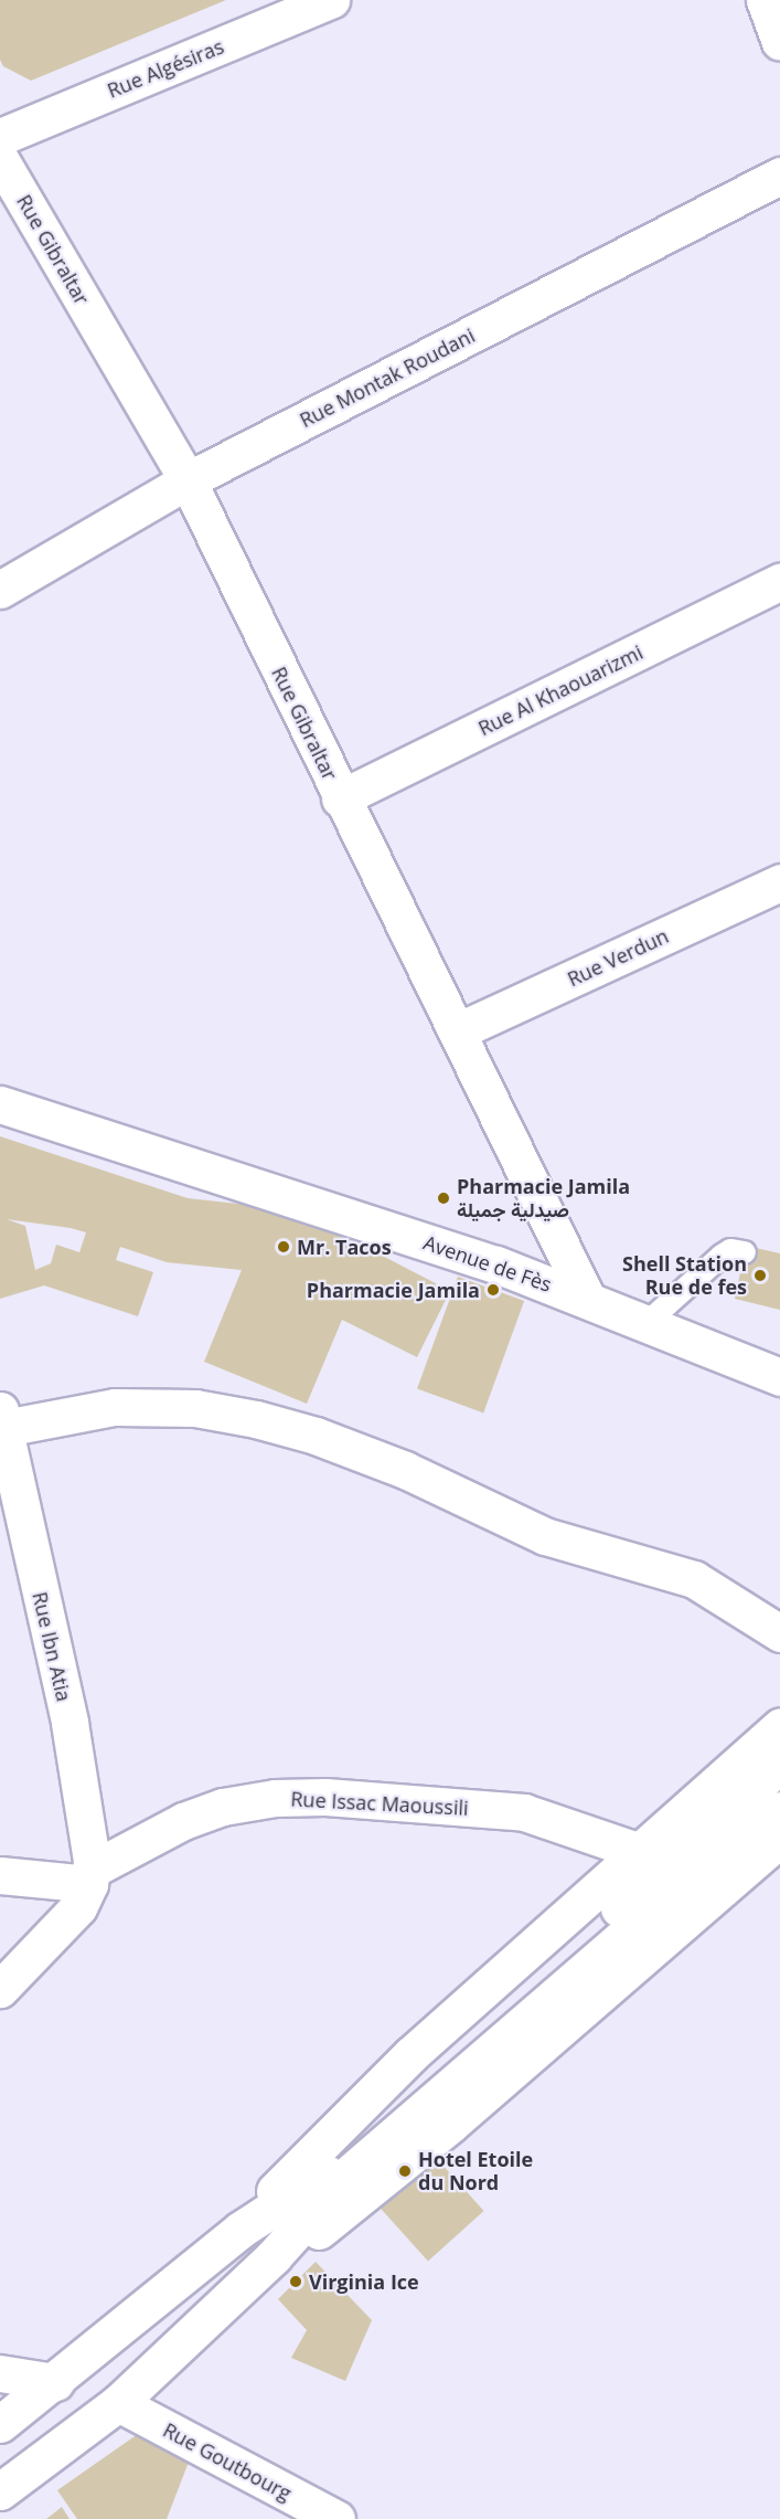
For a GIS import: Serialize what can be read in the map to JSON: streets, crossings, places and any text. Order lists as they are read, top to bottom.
{
  "streets": {
    "street": [
      "Rue Algésiras",
      "Rue Gibraltar",
      "Rue Montak Roudani",
      "Rue Al Khaouarizmi",
      "Rue Verdun",
      "Avenue de Fès",
      "Rue Ibn Atia",
      "Rue Issac Maoussili",
      "Rue Goutbourg"
    ]
  },
  "crossings": [
    ["Rue Gibraltar", "Rue Montak Roudani"],
    ["Rue Gibraltar", "Rue Al Khaouarizmi"],
    ["Rue Gibraltar", "Rue Verdun"],
    ["Rue Gibraltar", "Avenue de Fès"],
    ["Rue Ibn Atia", "Rue Issac Maoussili"]
  ],
  "places": [
    "Pharmacie Jamila صيدلية جميلة",
    "Mr. Tacos",
    "Shell Station Rue de fes",
    "Pharmacie Jamila",
    "Hotel Etoile du Nord",
    "Virginia Ice"
  ]
}
